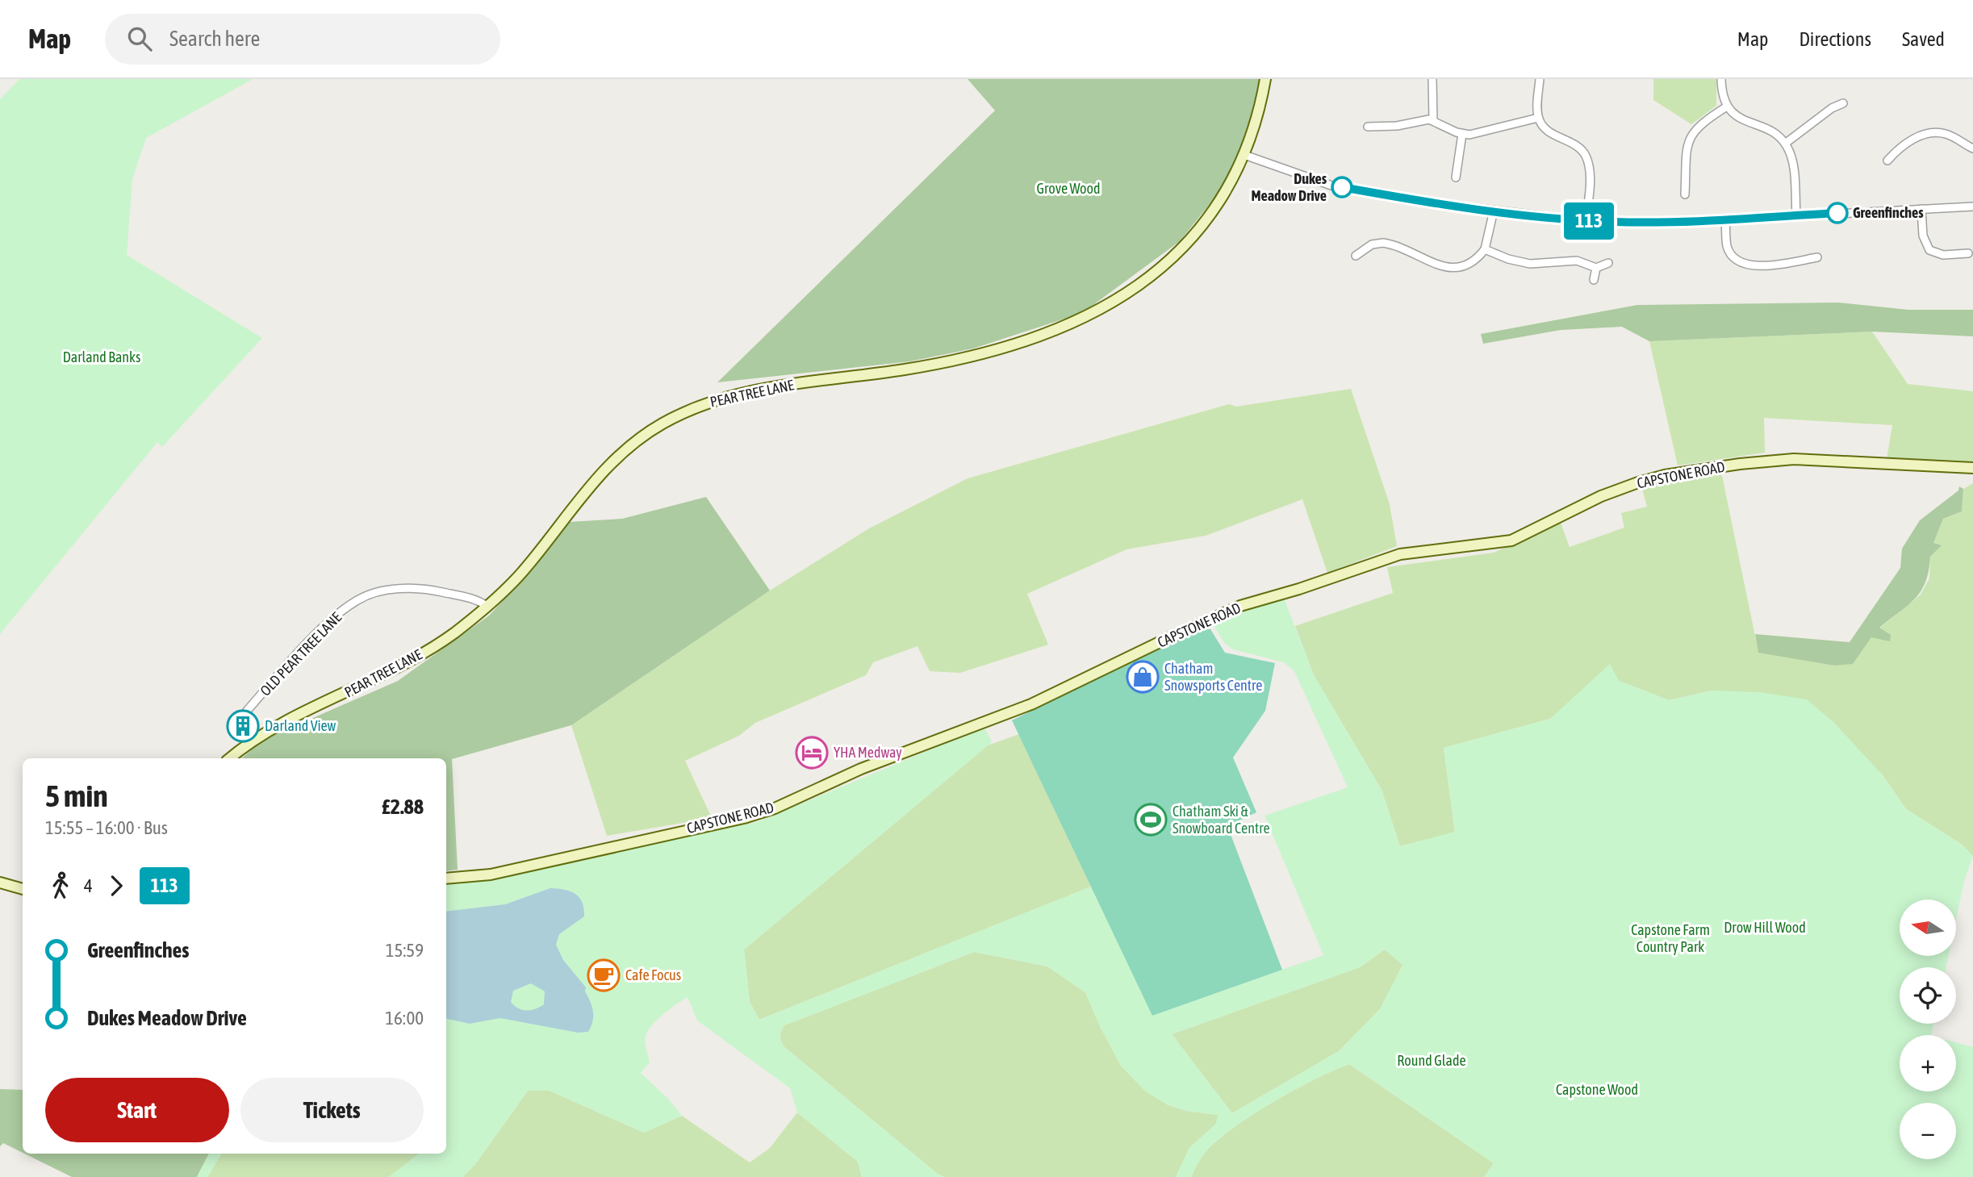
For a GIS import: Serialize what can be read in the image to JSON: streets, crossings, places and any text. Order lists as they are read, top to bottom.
{
  "streets": {
    "street": ["PEAR TREE LANE", "CAPSTONE ROAD", "OLD PEAR TREE LANE"]
  },
  "crossings": [
    ["PEAR TREE LANE", "OLD PEAR TREE LANE"]
  ],
  "parks": [
    "Grove Wood",
    "Darland Banks",
    "Drow Hill Wood",
    "Capstone Farm Country Park",
    "Round Glade",
    "Capstone Wood"
  ],
  "places": {
    "other": ["Dukes Meadow Drive", "Greenfinches"],
    "shop": ["Chatham Snowsports Centre"],
    "building": ["Darland View"],
    "hotel": ["YHA Medway"],
    "sports": ["Chatham Ski & Snowboard Centre"],
    "cafe": ["Cafe Focus"]
  },
  "lines": ["bus line 113"],
  "north": "left",
  "page": {
    "header": "Map",
    "search": "Search here",
    "nav": ["Map", "Directions", "Saved"],
    "on_map": "113",
    "heading": ["5 min", "15:55 – 16:00 · Bus", "£2.88"],
    "legs": ["4", "113"],
    "map_buttons": ["+", "−"],
    "list": [
      {
        "name": "Greenfinches",
        "value": "15:59"
      },
      {
        "name": "Dukes Meadow Drive",
        "value": "16:00"
      }
    ],
    "buttons": ["Start", "Tickets"]
  }
}
